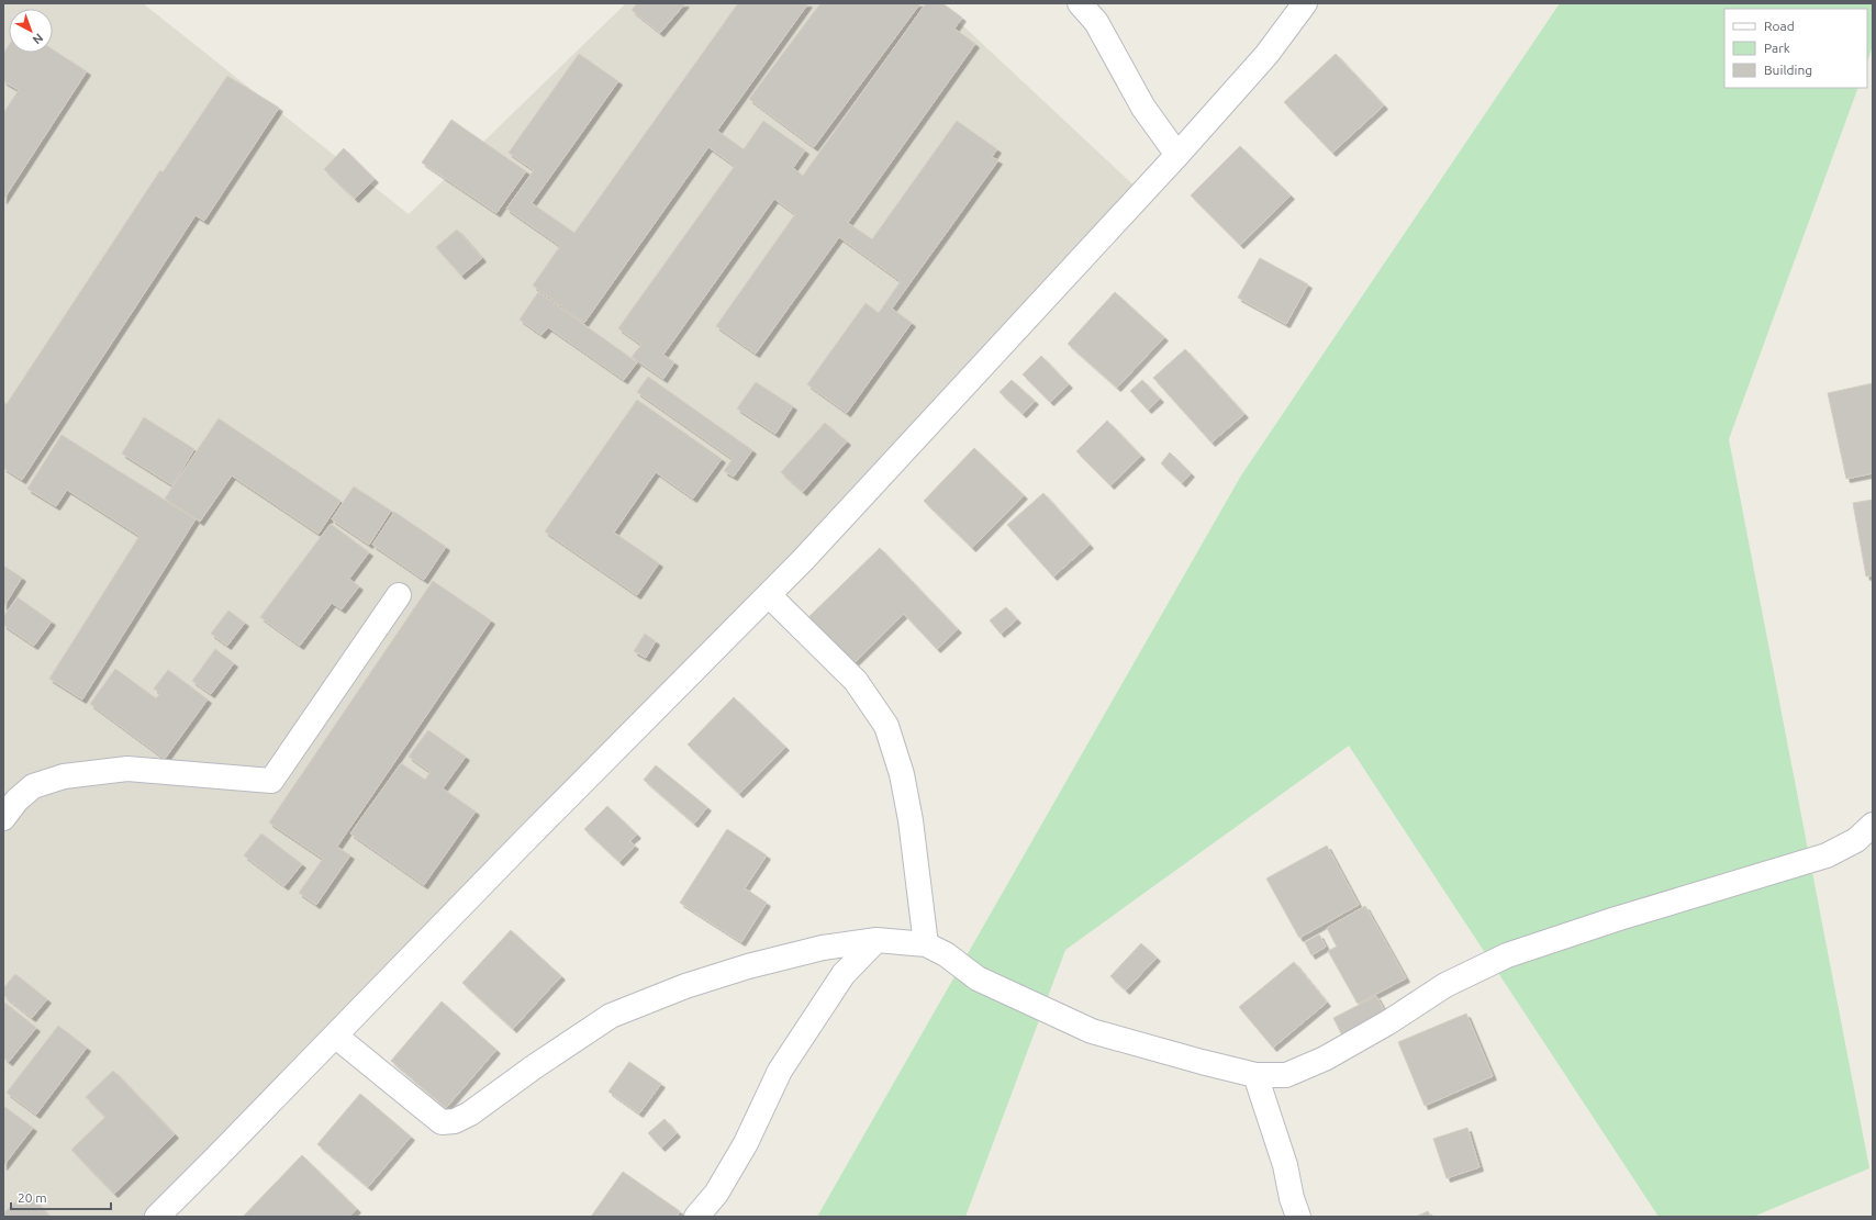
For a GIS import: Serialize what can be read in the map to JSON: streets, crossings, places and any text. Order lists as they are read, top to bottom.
{
  "legend": ["Road", "Park", "Building"],
  "scale_bar": "20 m",
  "north": "bottom right"
}
